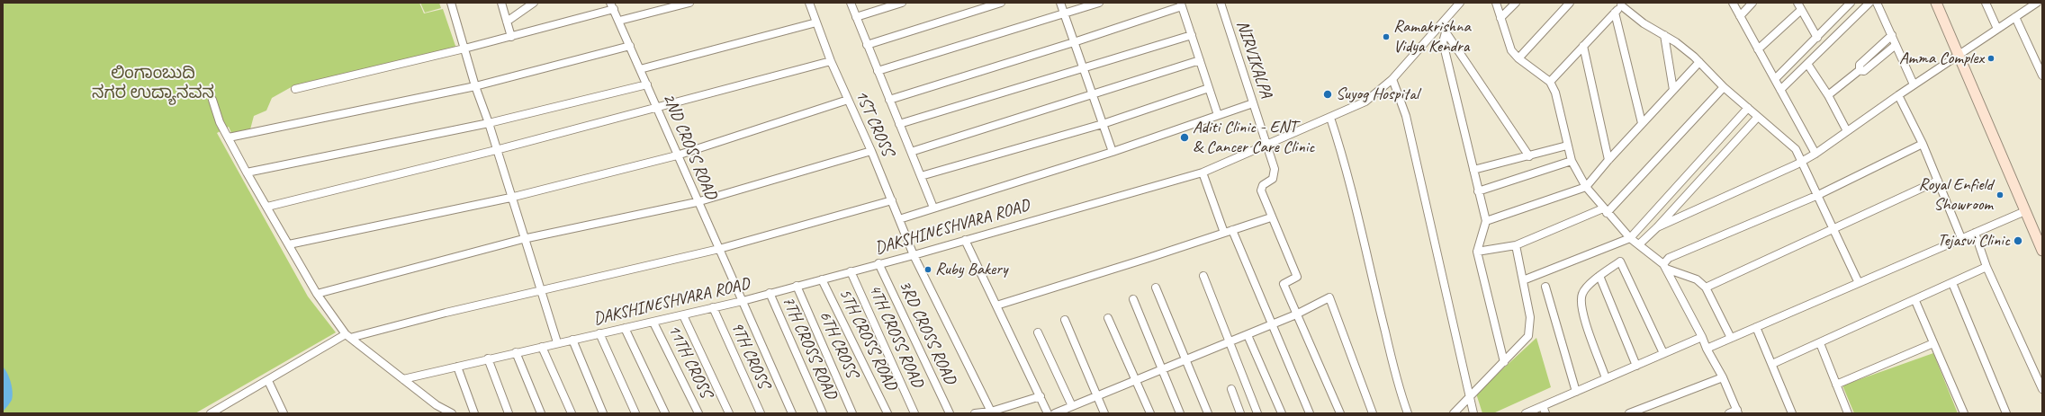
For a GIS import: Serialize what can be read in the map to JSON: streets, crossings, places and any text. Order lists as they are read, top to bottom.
{
  "streets": {
    "street": [
      "NIRVIKALPA",
      "1ST CROSS",
      "2ND CROSS ROAD",
      "DAKSHINESHVARA ROAD",
      "3RD CROSS ROAD",
      "4TH CROSS ROAD",
      "5TH CROSS ROAD",
      "6TH CROSS",
      "7TH CROSS ROAD",
      "9TH CROSS",
      "11TH CROSS"
    ]
  },
  "crossings": [
    ["NIRVIKALPA", "DAKSHINESHVARA ROAD"],
    ["1ST CROSS", "DAKSHINESHVARA ROAD"],
    ["2ND CROSS ROAD", "DAKSHINESHVARA ROAD"],
    ["DAKSHINESHVARA ROAD", "3RD CROSS ROAD"],
    ["DAKSHINESHVARA ROAD", "4TH CROSS ROAD"],
    ["DAKSHINESHVARA ROAD", "5TH CROSS ROAD"],
    ["DAKSHINESHVARA ROAD", "6TH CROSS"],
    ["DAKSHINESHVARA ROAD", "7TH CROSS ROAD"],
    ["DAKSHINESHVARA ROAD", "9TH CROSS"],
    ["DAKSHINESHVARA ROAD", "11TH CROSS"]
  ],
  "parks": ["ಲಿಂಗಾಂಬುದಿ ನಗರ ಉದ್ಯಾನವನ"],
  "places": [
    "Ramakrishna Vidya Kendra",
    "Amma Complex",
    "Suyog Hospital",
    "Aditi Clinic - ENT & Cancer Care Clinic",
    "Royal Enfield Showroom",
    "Tejasvi Clinic",
    "Ruby Bakery"
  ]
}
